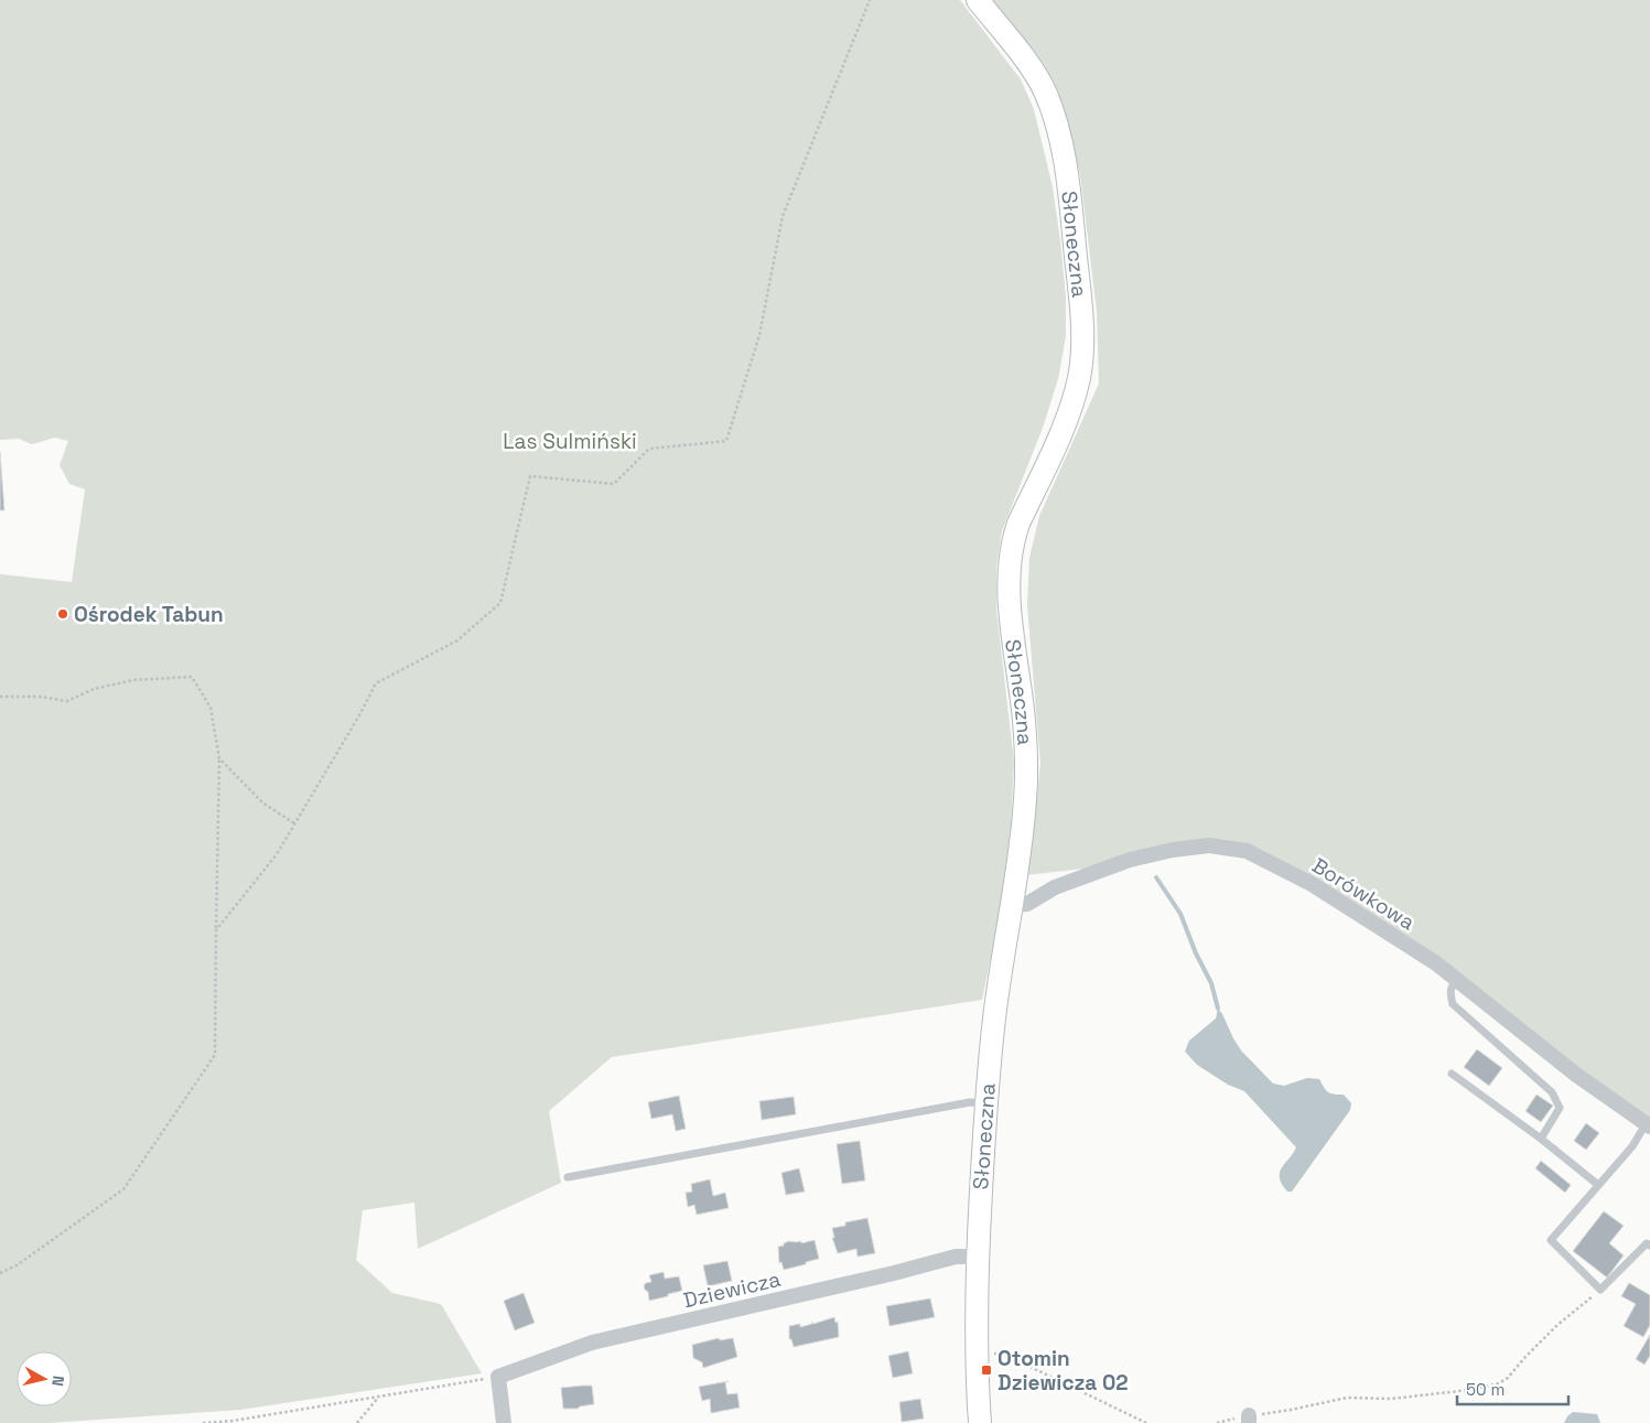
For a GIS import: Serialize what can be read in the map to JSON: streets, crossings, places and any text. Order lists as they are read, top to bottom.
{
  "streets": {
    "street": ["Słoneczna", "Borówkowa", "Dziewicza"]
  },
  "crossings": [
    ["Słoneczna", "Borówkowa"],
    ["Słoneczna", "Dziewicza"]
  ],
  "parks": ["Las Sulmiński"],
  "places": {
    "other": ["Ośrodek Tabun"],
    "transit": ["Otomin Dziewicza 02"]
  },
  "scale_bar": "50 m",
  "north": "right"
}
